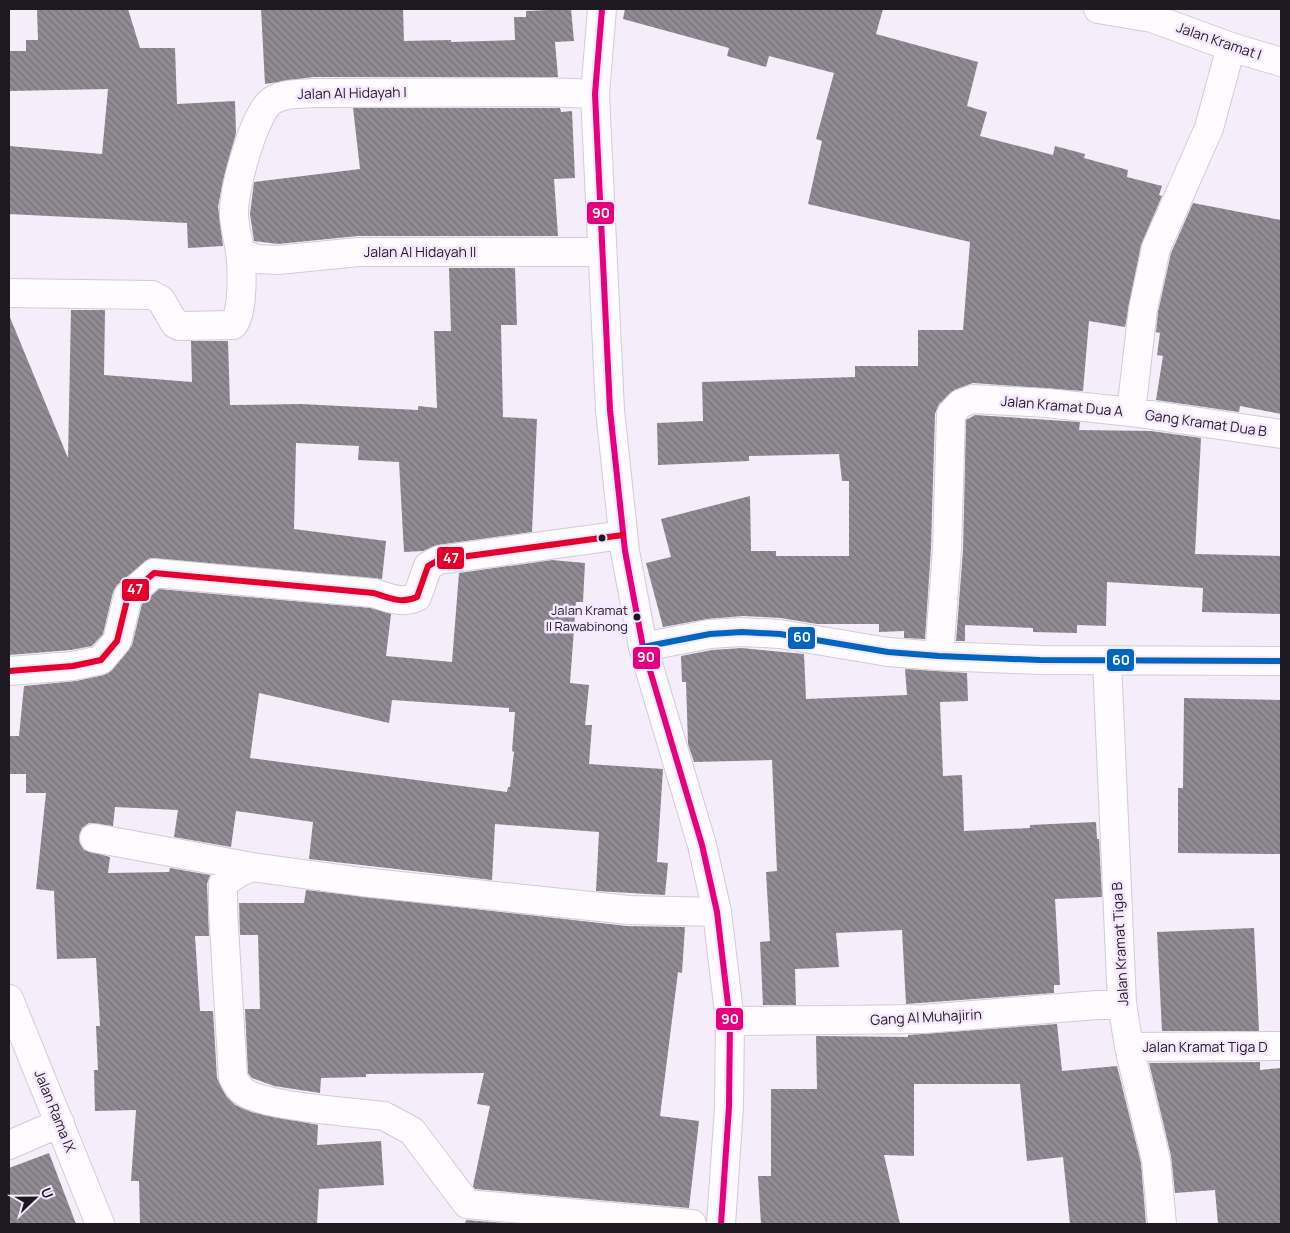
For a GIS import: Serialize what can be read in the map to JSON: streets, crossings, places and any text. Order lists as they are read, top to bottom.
{
  "streets": {
    "street": [
      "Jalan Kramat I",
      "Jalan Al Hidayah I",
      "Jalan Al Hidayah II",
      "Jalan Kramat Dua A",
      "Gang Kramat Dua B",
      "Jalan Kramat Tiga B",
      "Gang Al Muhajirin",
      "Jalan Kramat Tiga D",
      "Jalan Rama IX"
    ]
  },
  "crossings": [
    ["Jalan Kramat I", "Jalan Kramat Dua A"],
    ["Jalan Al Hidayah I", "Jalan Al Hidayah II"],
    ["Jalan Kramat Dua A", "Gang Kramat Dua B"],
    ["Jalan Kramat Tiga B", "Gang Al Muhajirin"],
    ["Jalan Kramat Tiga B", "Jalan Kramat Tiga D"]
  ],
  "places": ["Jalan Kramat II Rawabinong"],
  "lines": ["transit line 90", "transit line 47", "transit line 60"],
  "north": "right"
}
